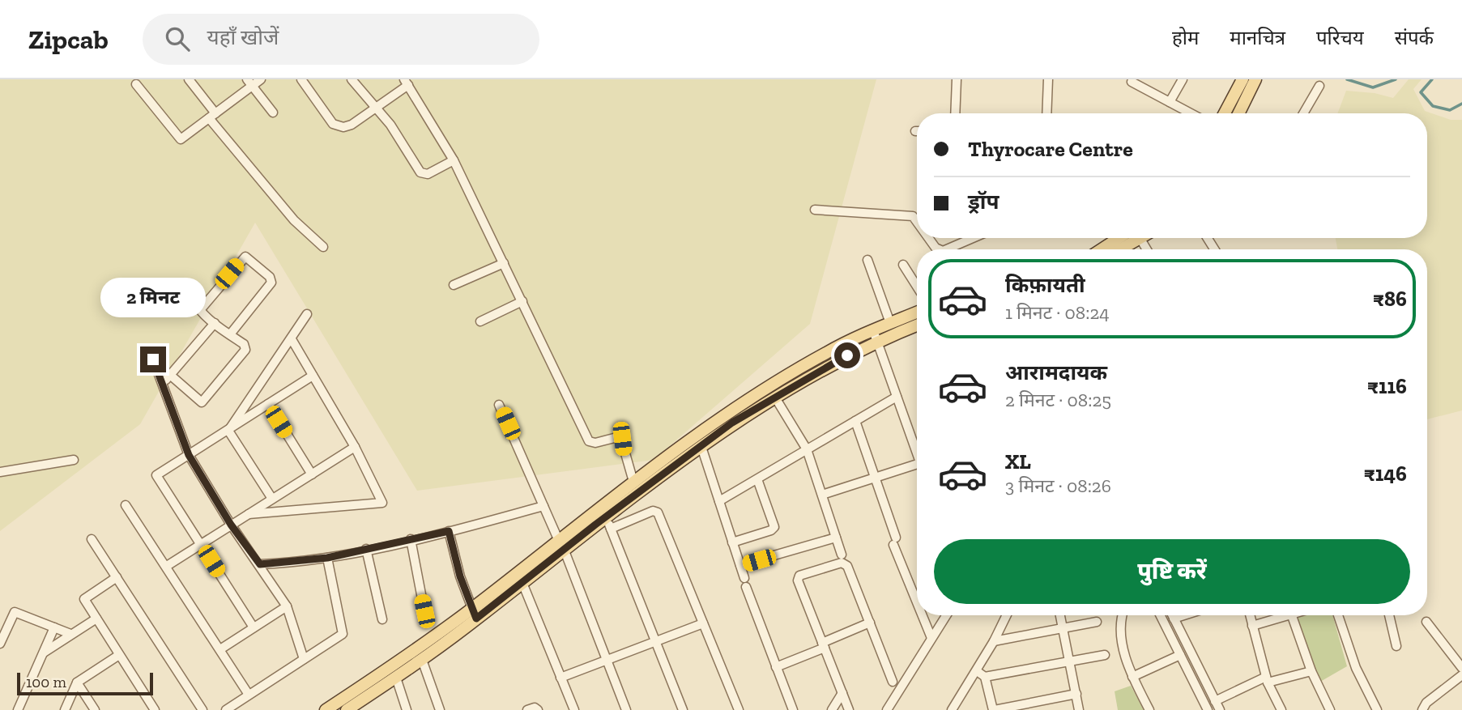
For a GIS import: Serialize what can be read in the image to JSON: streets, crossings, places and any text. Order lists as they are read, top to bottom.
{
  "scale_bar": "100 m",
  "page": {
    "header": "Zipcab",
    "search": "यहाँ खोजें",
    "nav": [
      "होम",
      "मानचित्र",
      "परिचय",
      "संपर्क"
    ],
    "banner": ["Thyrocare Centre", "ड्रॉप"],
    "list": [
      {
        "name": "किफ़ायती",
        "note": "1 मिनट · 08:24",
        "value": "₹86"
      },
      {
        "name": "आरामदायक",
        "note": "2 मिनट · 08:25",
        "value": "₹116"
      },
      {
        "name": "XL",
        "note": "3 मिनट · 08:26",
        "value": "₹146"
      }
    ],
    "bubble": "2 मिनट",
    "buttons": "पुष्टि करें",
    "scale": "100 m"
  }
}
